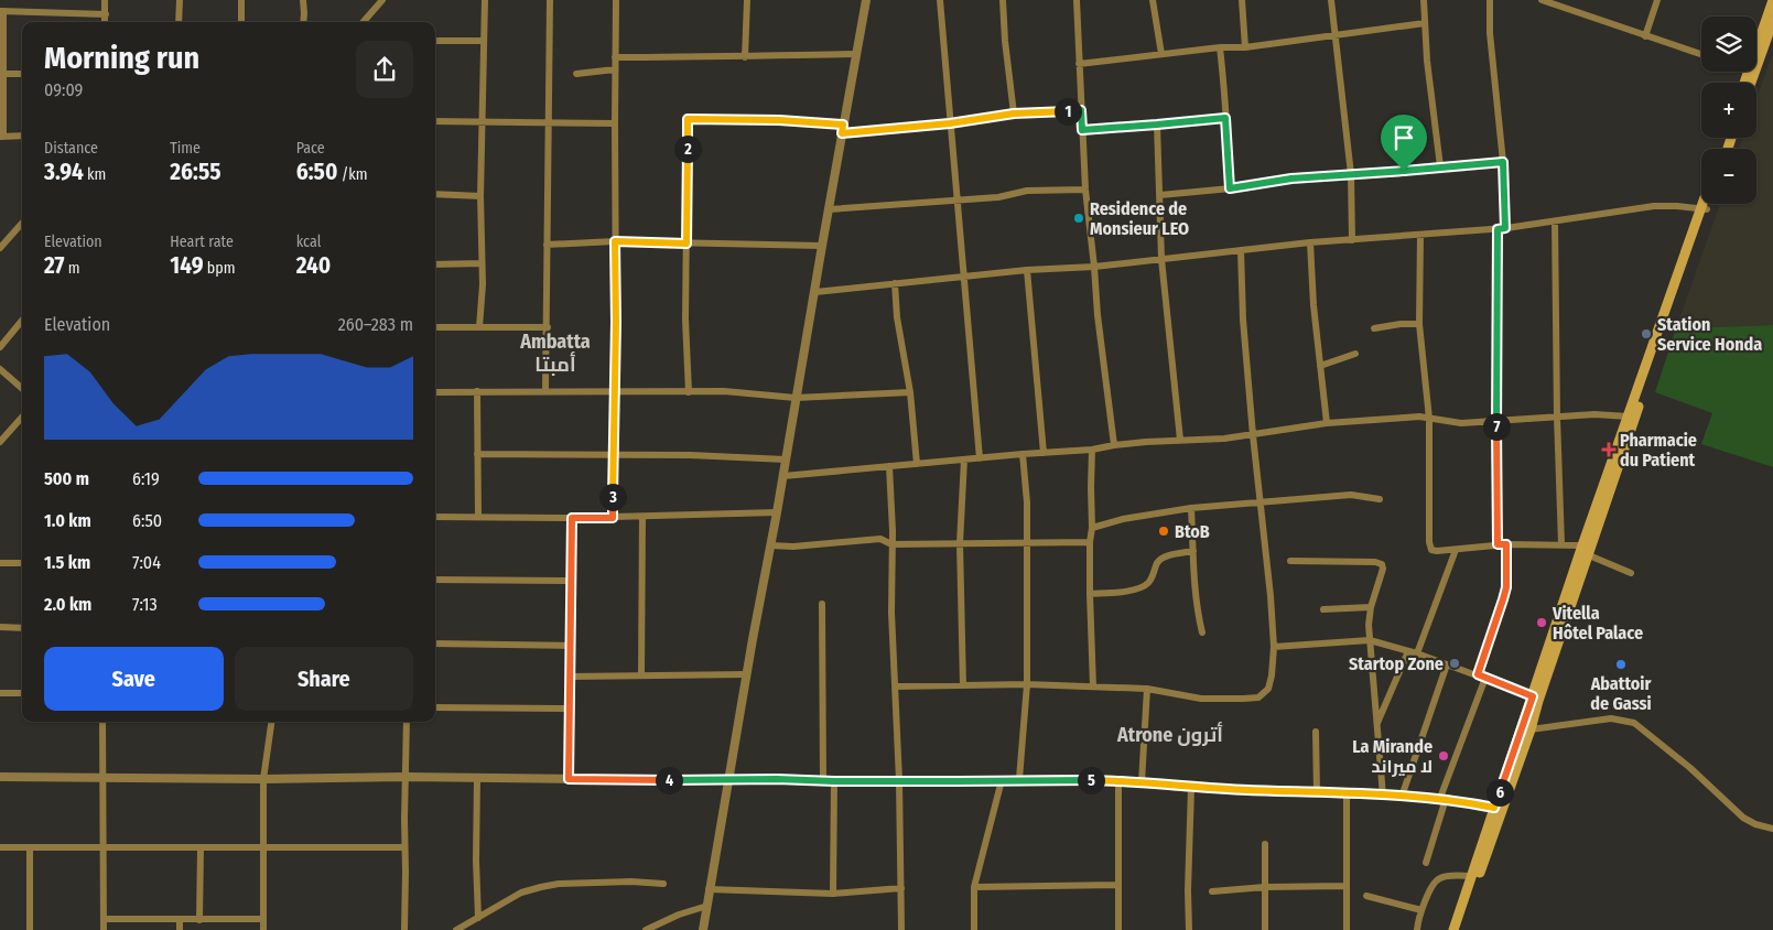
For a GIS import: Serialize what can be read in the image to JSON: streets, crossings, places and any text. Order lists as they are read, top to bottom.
{
  "districts": ["Ambatta أمبتا", "Atrone أترون"],
  "places": {
    "other": [
      "Residence de Monsieur LEO",
      "Station Service Honda",
      "BtoB",
      "Vitella Hôtel Palace",
      "Startop Zone",
      "Abattoir de Gassi",
      "La Mirande لا ميراند"
    ],
    "health": ["Pharmacie du Patient"]
  },
  "page": {
    "map_buttons": ["+", "−"],
    "heading": ["Morning run", "09:09"],
    "pins": [
      "1",
      "2",
      "7",
      "3",
      "4",
      "5",
      "6"
    ],
    "stats": [
      ["Distance", "3.94 km"],
      ["Time", "26:55"],
      ["Pace", "6:50 /km"],
      ["Elevation", "27 m"],
      ["Heart rate", "149 bpm"],
      ["kcal", "240"]
    ],
    "chart": ["Elevation", "260–283 m"],
    "list": [
      {
        "name": "500 m",
        "note": "6:19"
      },
      {
        "name": "1.0 km",
        "note": "6:50"
      },
      {
        "name": "1.5 km",
        "note": "7:04"
      },
      {
        "name": "2.0 km",
        "note": "7:13"
      }
    ],
    "buttons": ["Save", "Share"]
  }
}
